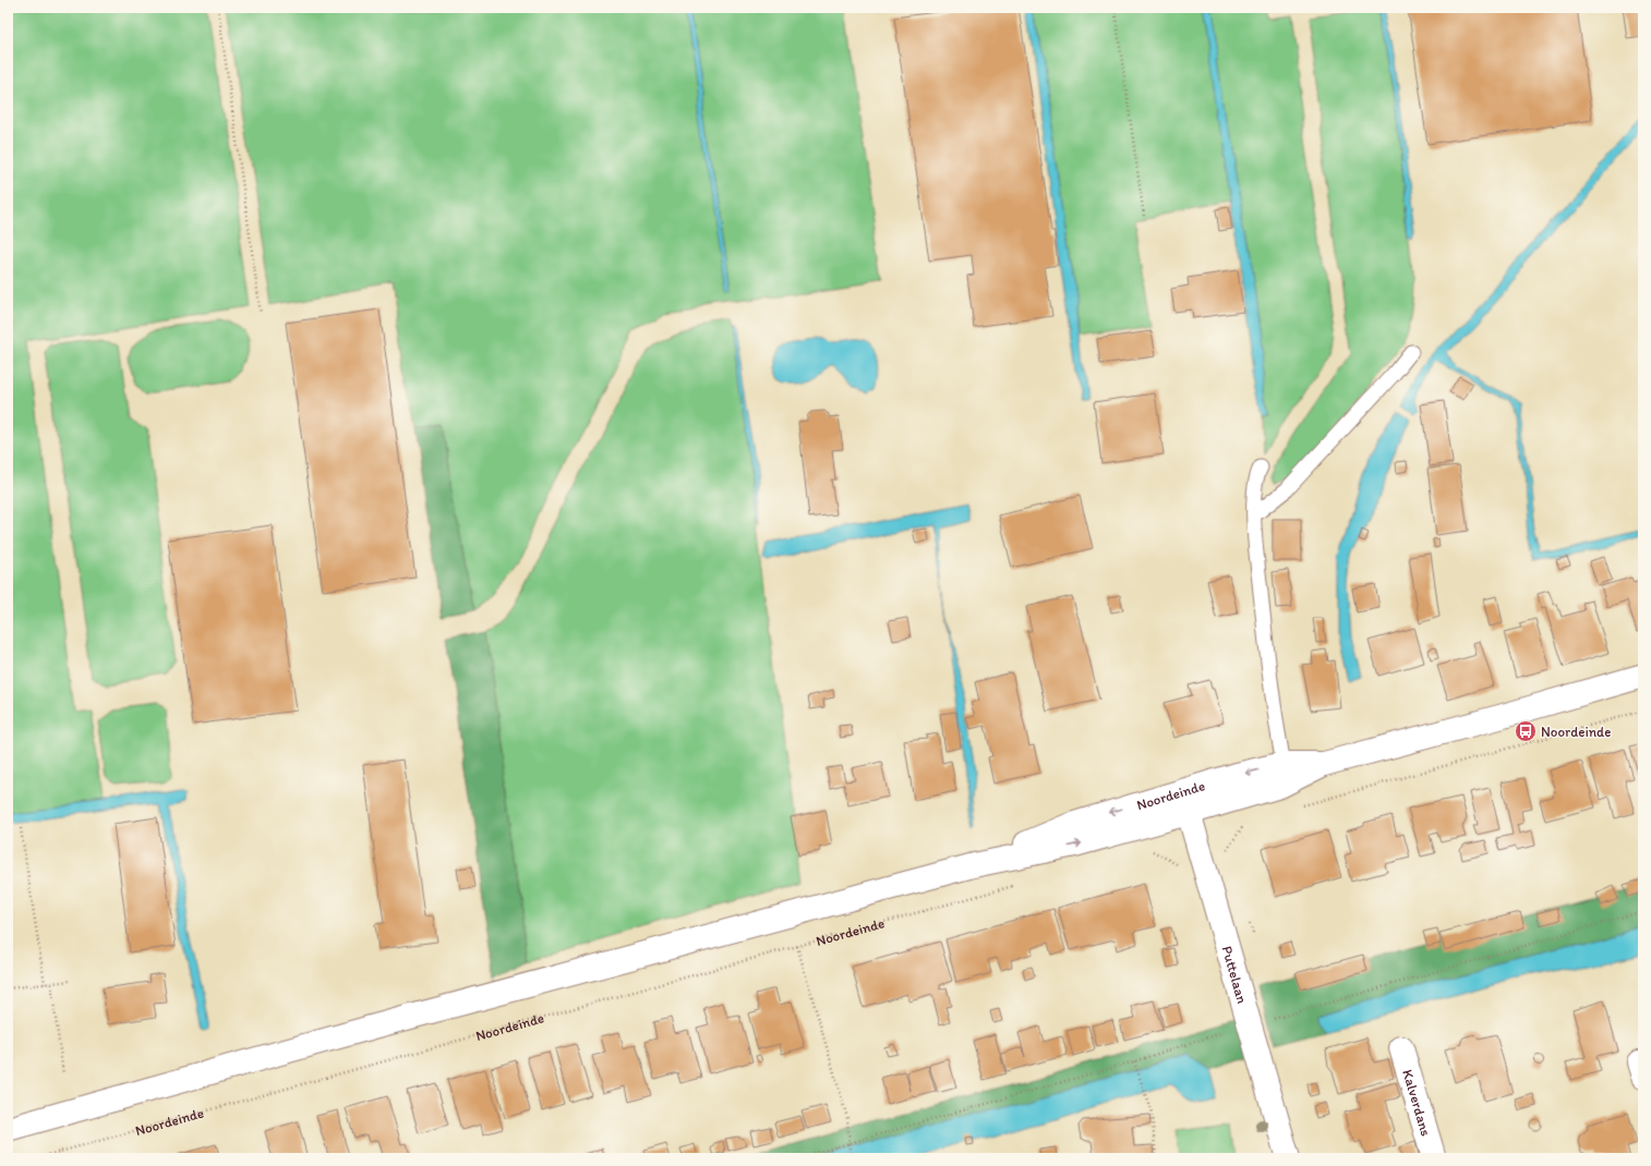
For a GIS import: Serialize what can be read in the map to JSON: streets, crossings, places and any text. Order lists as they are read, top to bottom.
{
  "streets": {
    "main road": ["Noordeinde", "Puttelaan", "Kalverdans"]
  },
  "crossings": [
    ["Noordeinde", "Puttelaan"]
  ],
  "places": {
    "bus stop": ["Noordeinde"]
  }
}
